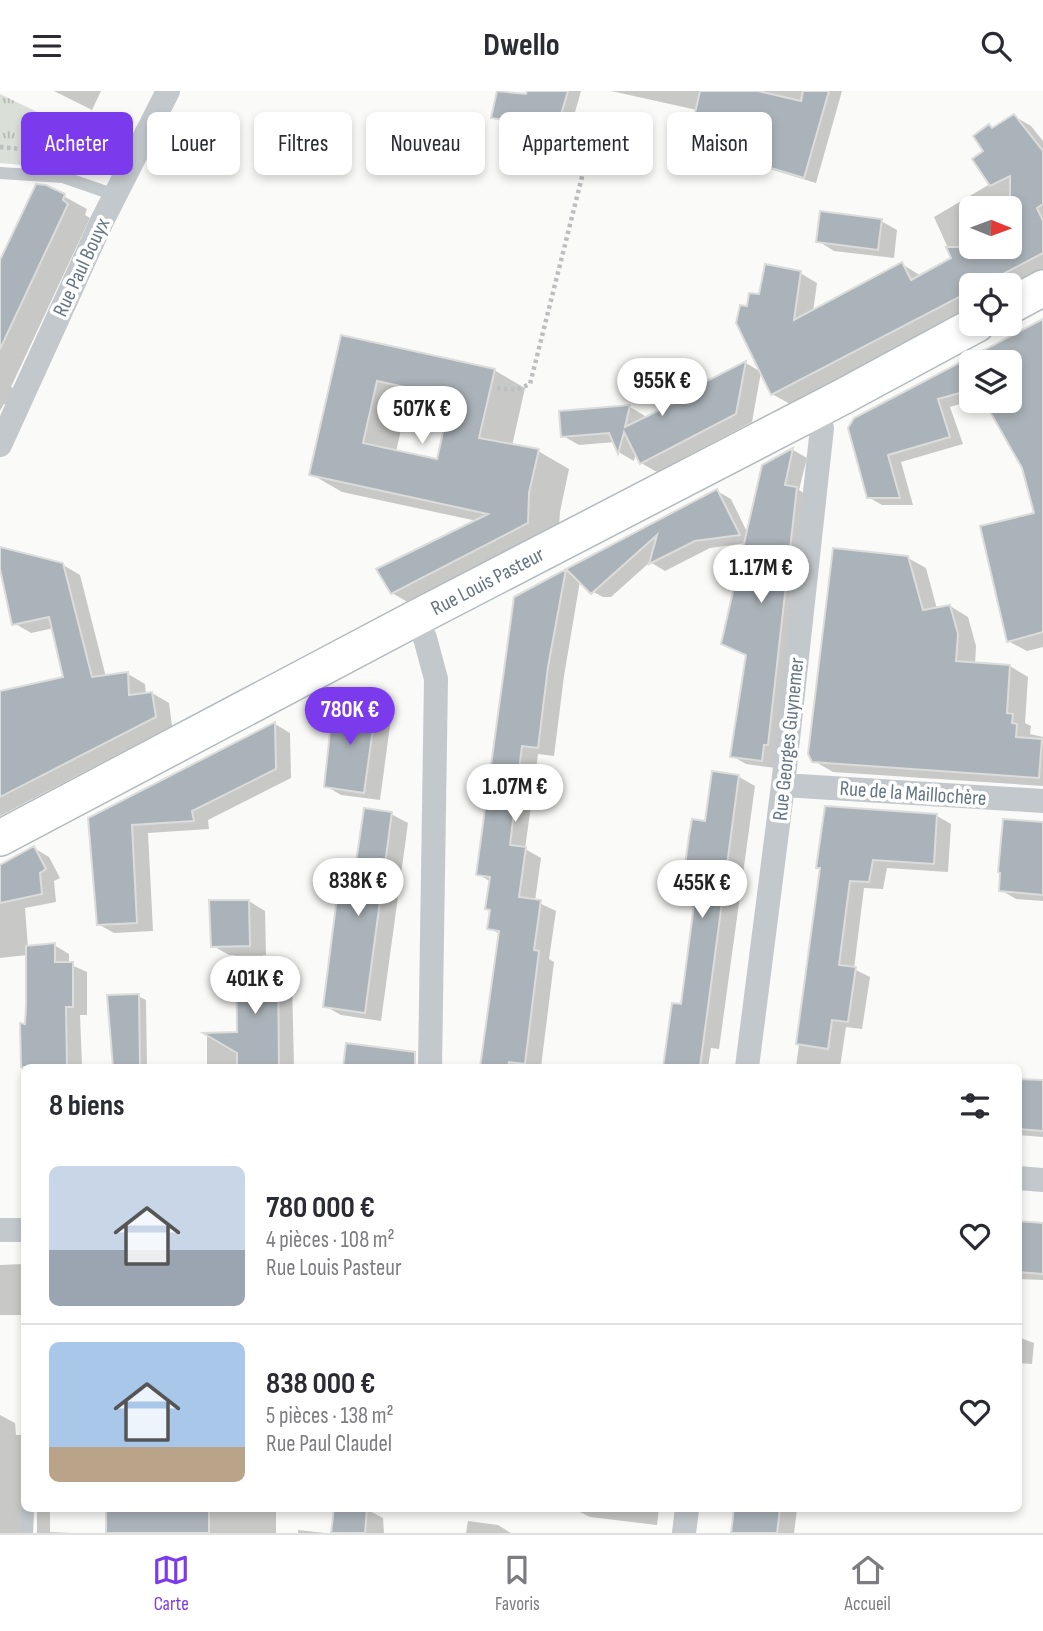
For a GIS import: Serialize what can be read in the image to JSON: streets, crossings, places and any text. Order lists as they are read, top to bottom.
{
  "streets": {
    "main road": ["Rue Louis Pasteur"],
    "street": ["Rue Paul Bouyx", "Rue Georges Guynemer", "Rue de la Maillochère"]
  },
  "crossings": [
    ["Rue Louis Pasteur", "Rue Georges Guynemer"],
    ["Rue Georges Guynemer", "Rue de la Maillochère"]
  ],
  "north": "right",
  "page": {
    "header": "Dwello",
    "chip": [
      "Acheter",
      "Louer",
      "Filtres",
      "Nouveau",
      "Appartement",
      "Maison"
    ],
    "price": [
      "955K €",
      "507K €",
      "1.17M €",
      "780K €",
      "1.07M €",
      "838K €",
      "455K €",
      "401K €"
    ],
    "heading": "8 biens",
    "list": [
      {
        "name": "780 000 €",
        "note": "4 pièces · 108 m² · Rue Louis Pasteur"
      },
      {
        "name": "838 000 €",
        "note": "5 pièces · 138 m² · Rue Paul Claudel"
      }
    ],
    "tabs": ["Carte", "Favoris", "Accueil"]
  }
}
